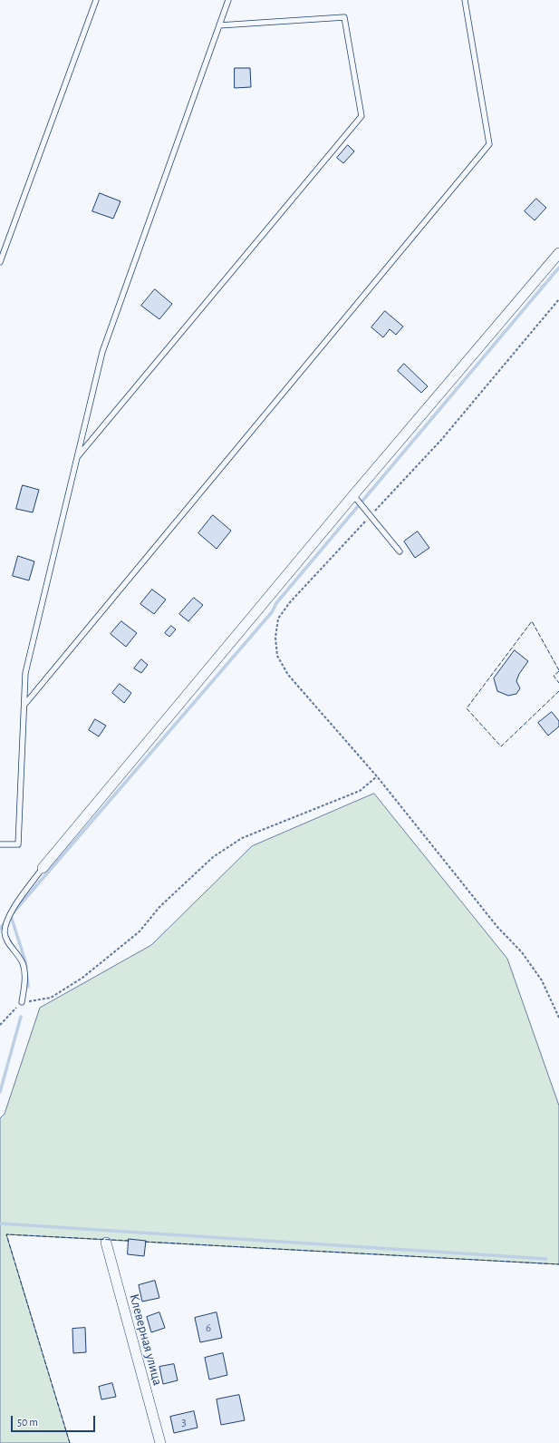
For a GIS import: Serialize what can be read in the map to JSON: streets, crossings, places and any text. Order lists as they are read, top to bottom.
{
  "streets": {
    "street": ["Клеверная улица"]
  },
  "house_numbers": ["6", "3"],
  "scale_bar": "50 m"
}
